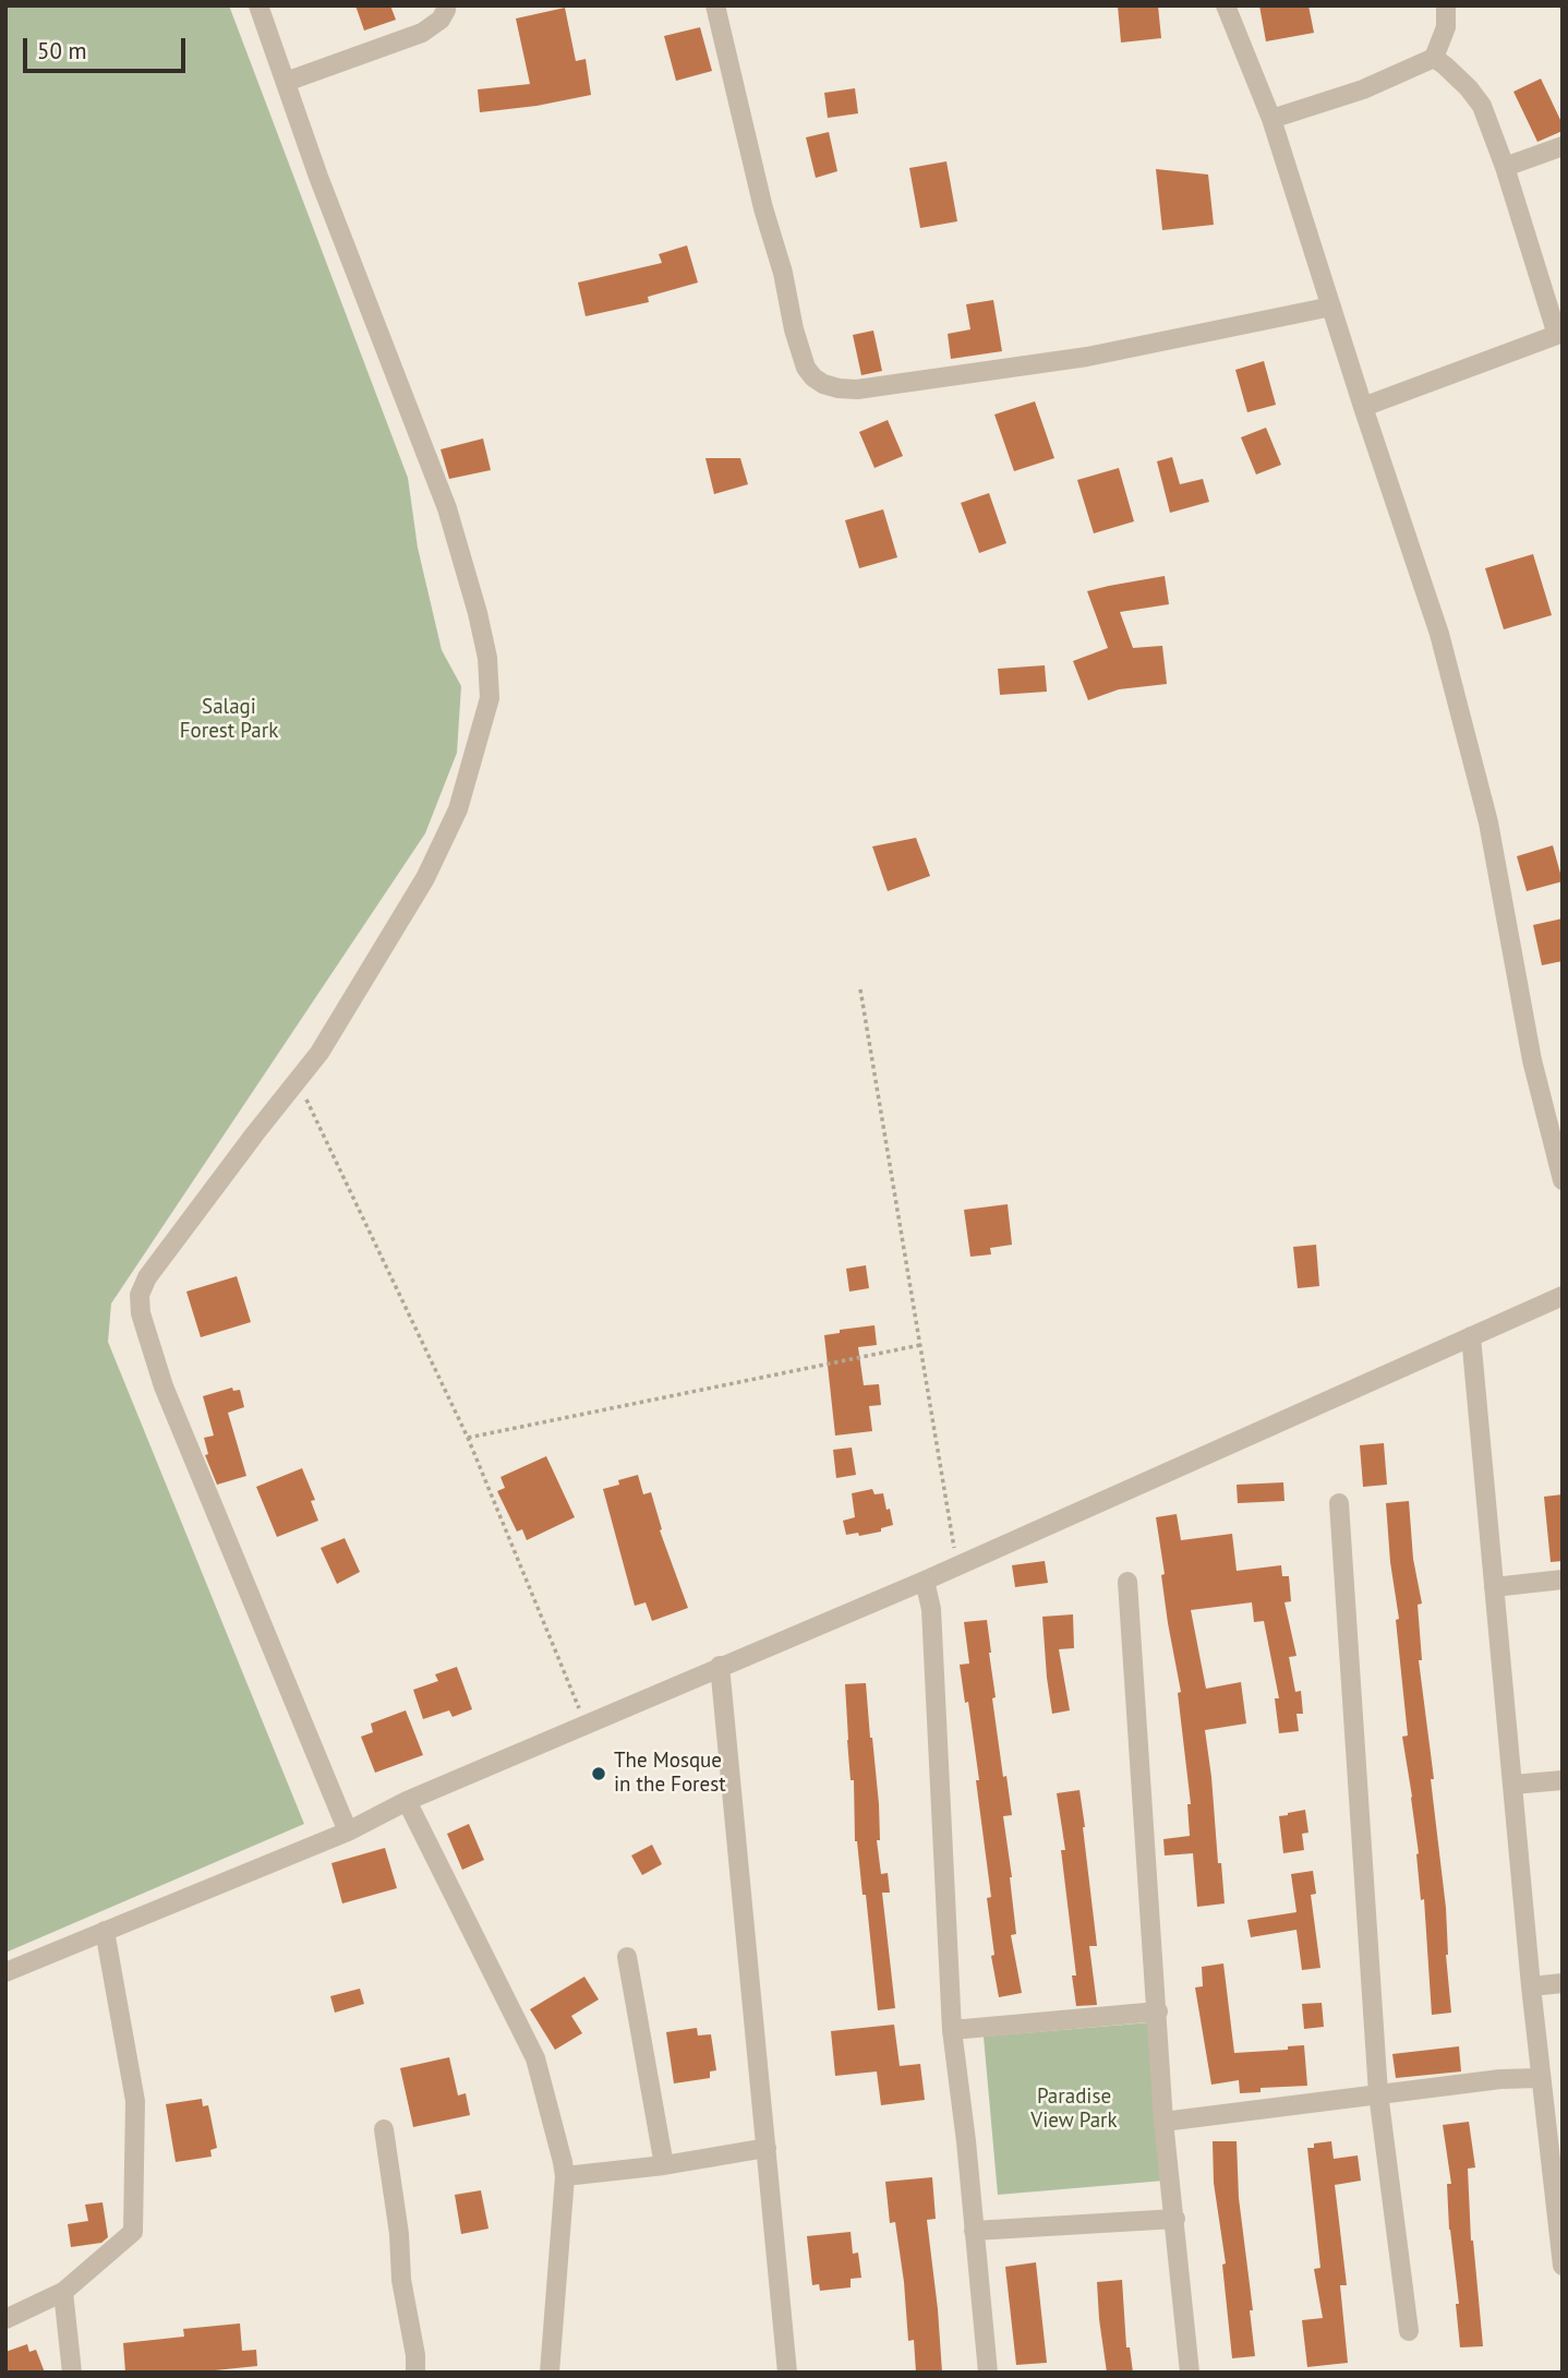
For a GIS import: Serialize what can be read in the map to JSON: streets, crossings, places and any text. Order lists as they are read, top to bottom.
{
  "parks": ["Salagi Forest Park", "Paradise View Park"],
  "places": ["The Mosque in the Forest"],
  "scale_bar": "50 m"
}
